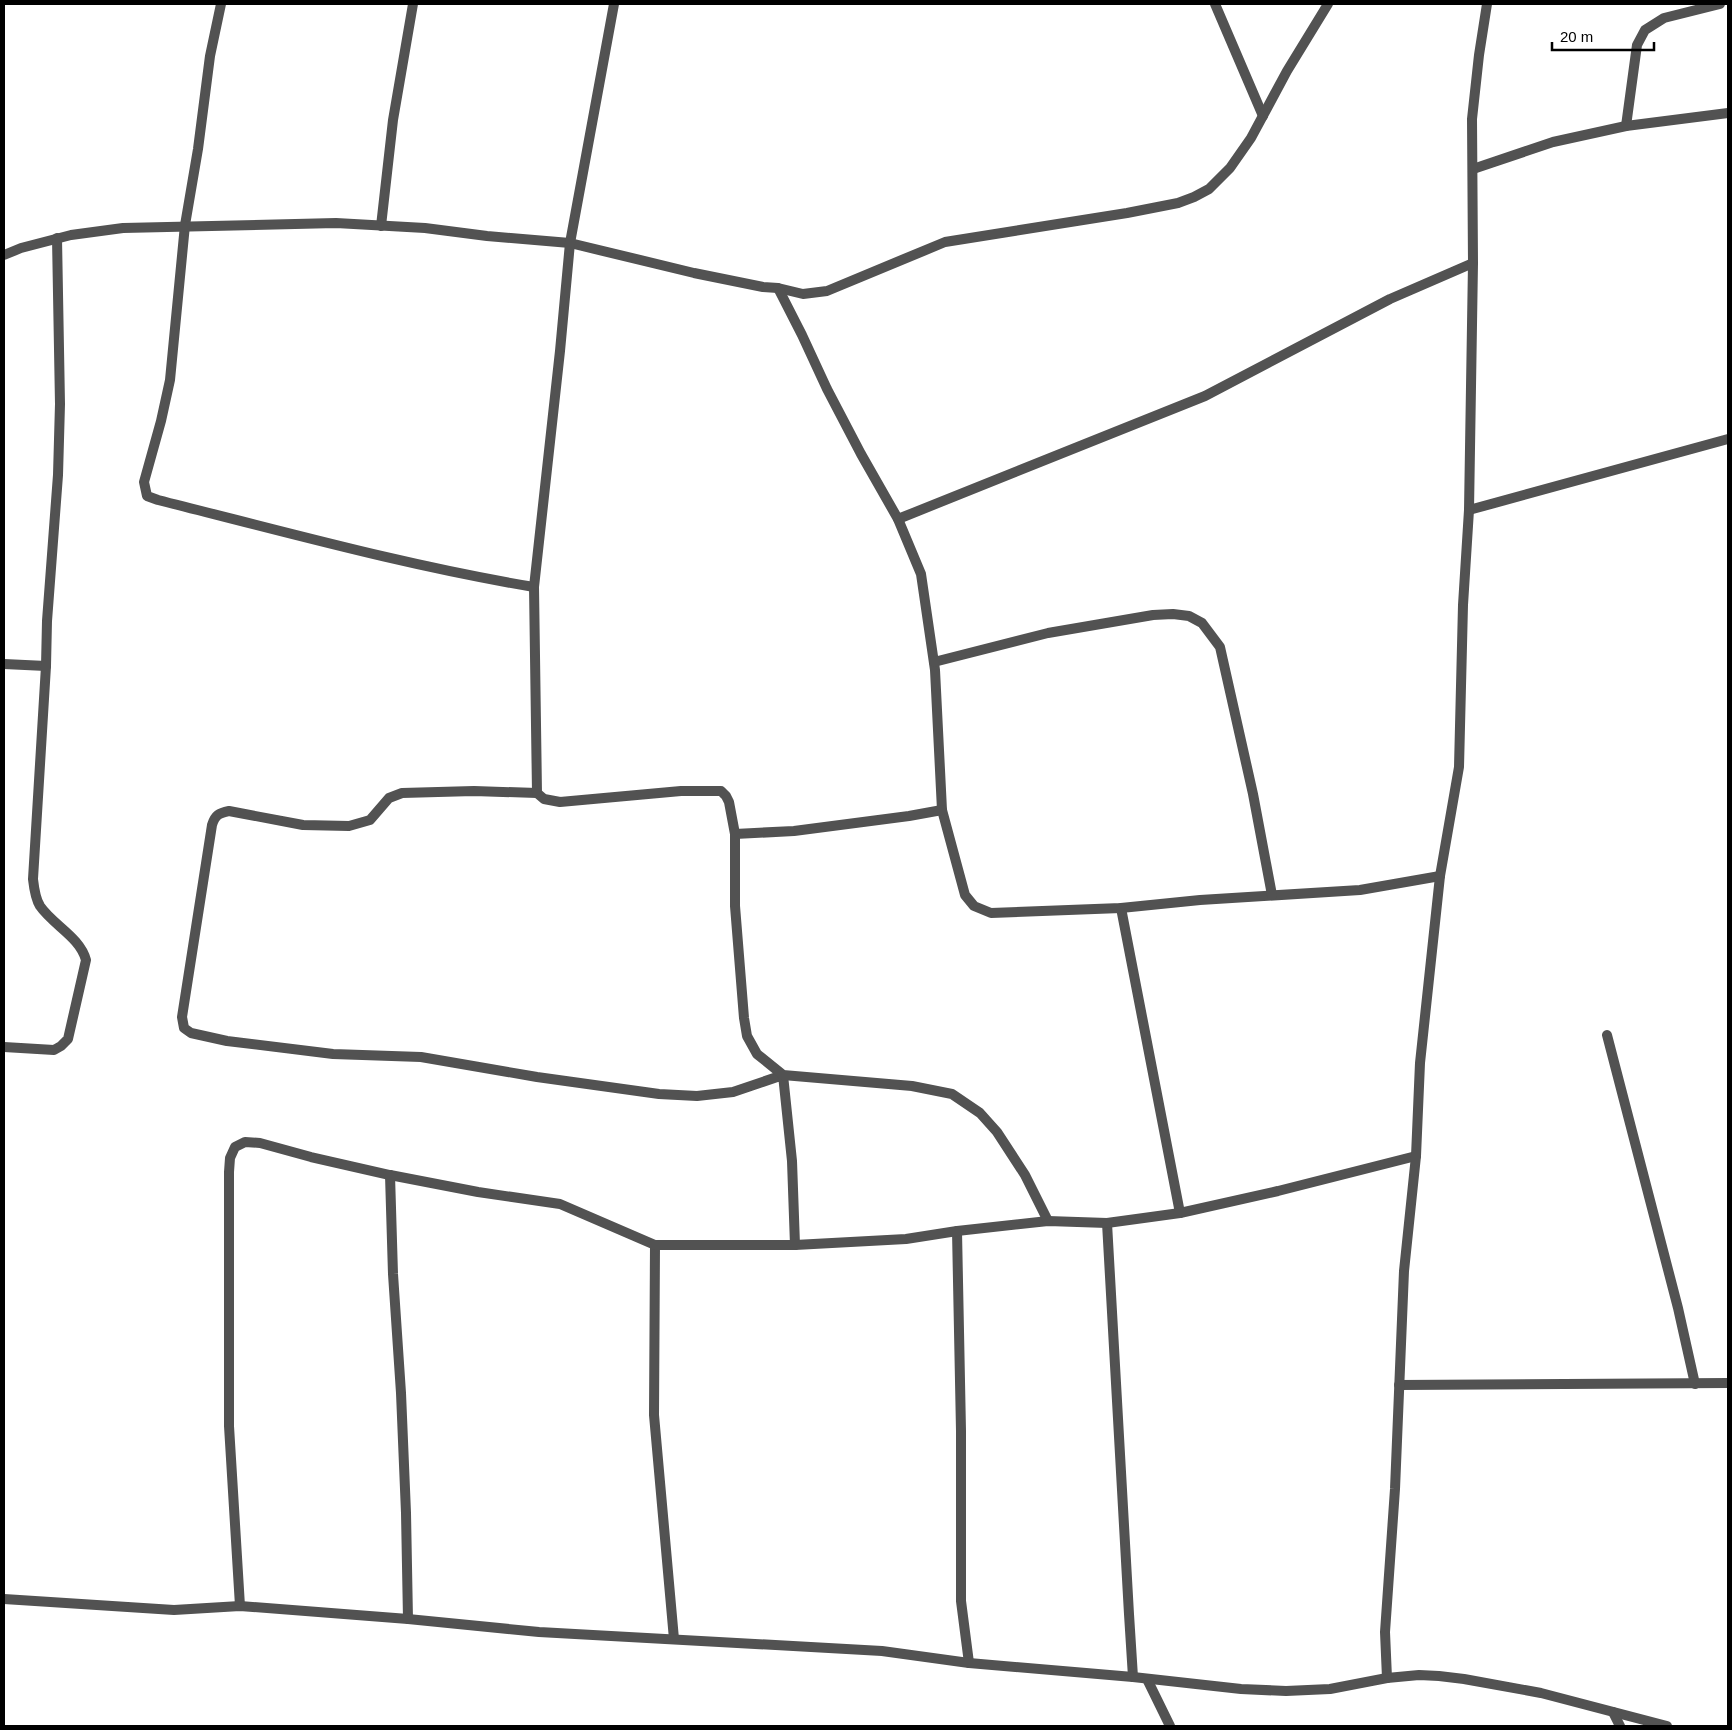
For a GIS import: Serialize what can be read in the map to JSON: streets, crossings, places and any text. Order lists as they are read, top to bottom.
{
  "scale_bar": "20 m"
}
